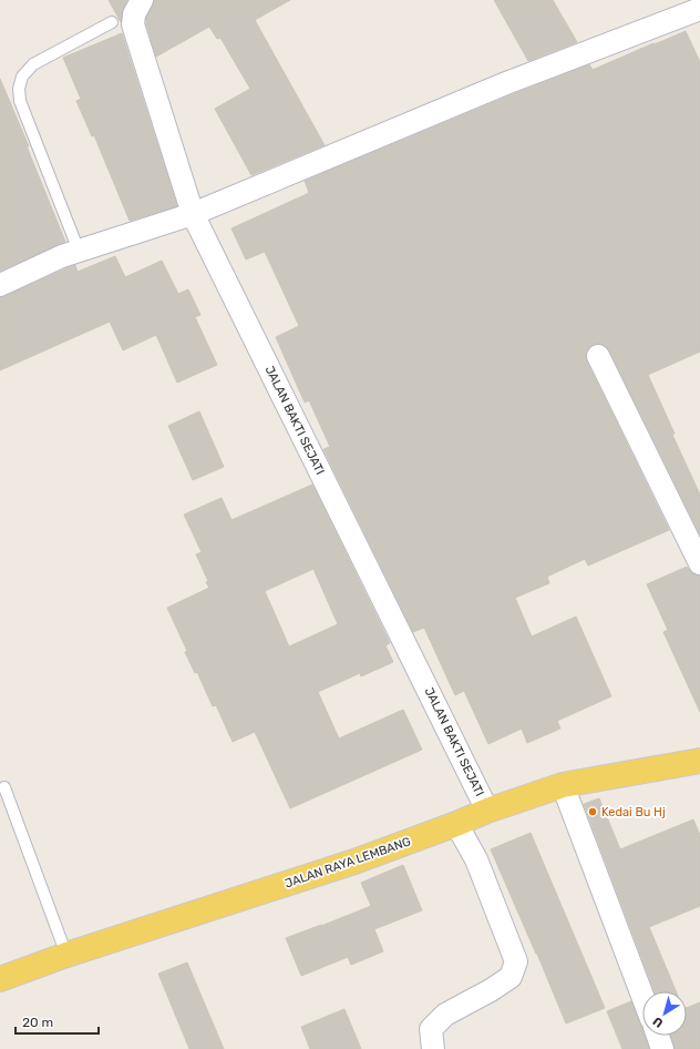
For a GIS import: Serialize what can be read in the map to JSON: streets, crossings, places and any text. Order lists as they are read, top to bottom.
{
  "streets": {
    "main road": ["JALAN RAYA LEMBANG"],
    "street": ["JALAN BAKTI SEJATI"]
  },
  "crossings": [
    ["JALAN BAKTI SEJATI", "JALAN RAYA LEMBANG"]
  ],
  "places": ["Kedai Bu Hj"],
  "scale_bar": "20 m",
  "north": "bottom left"
}
